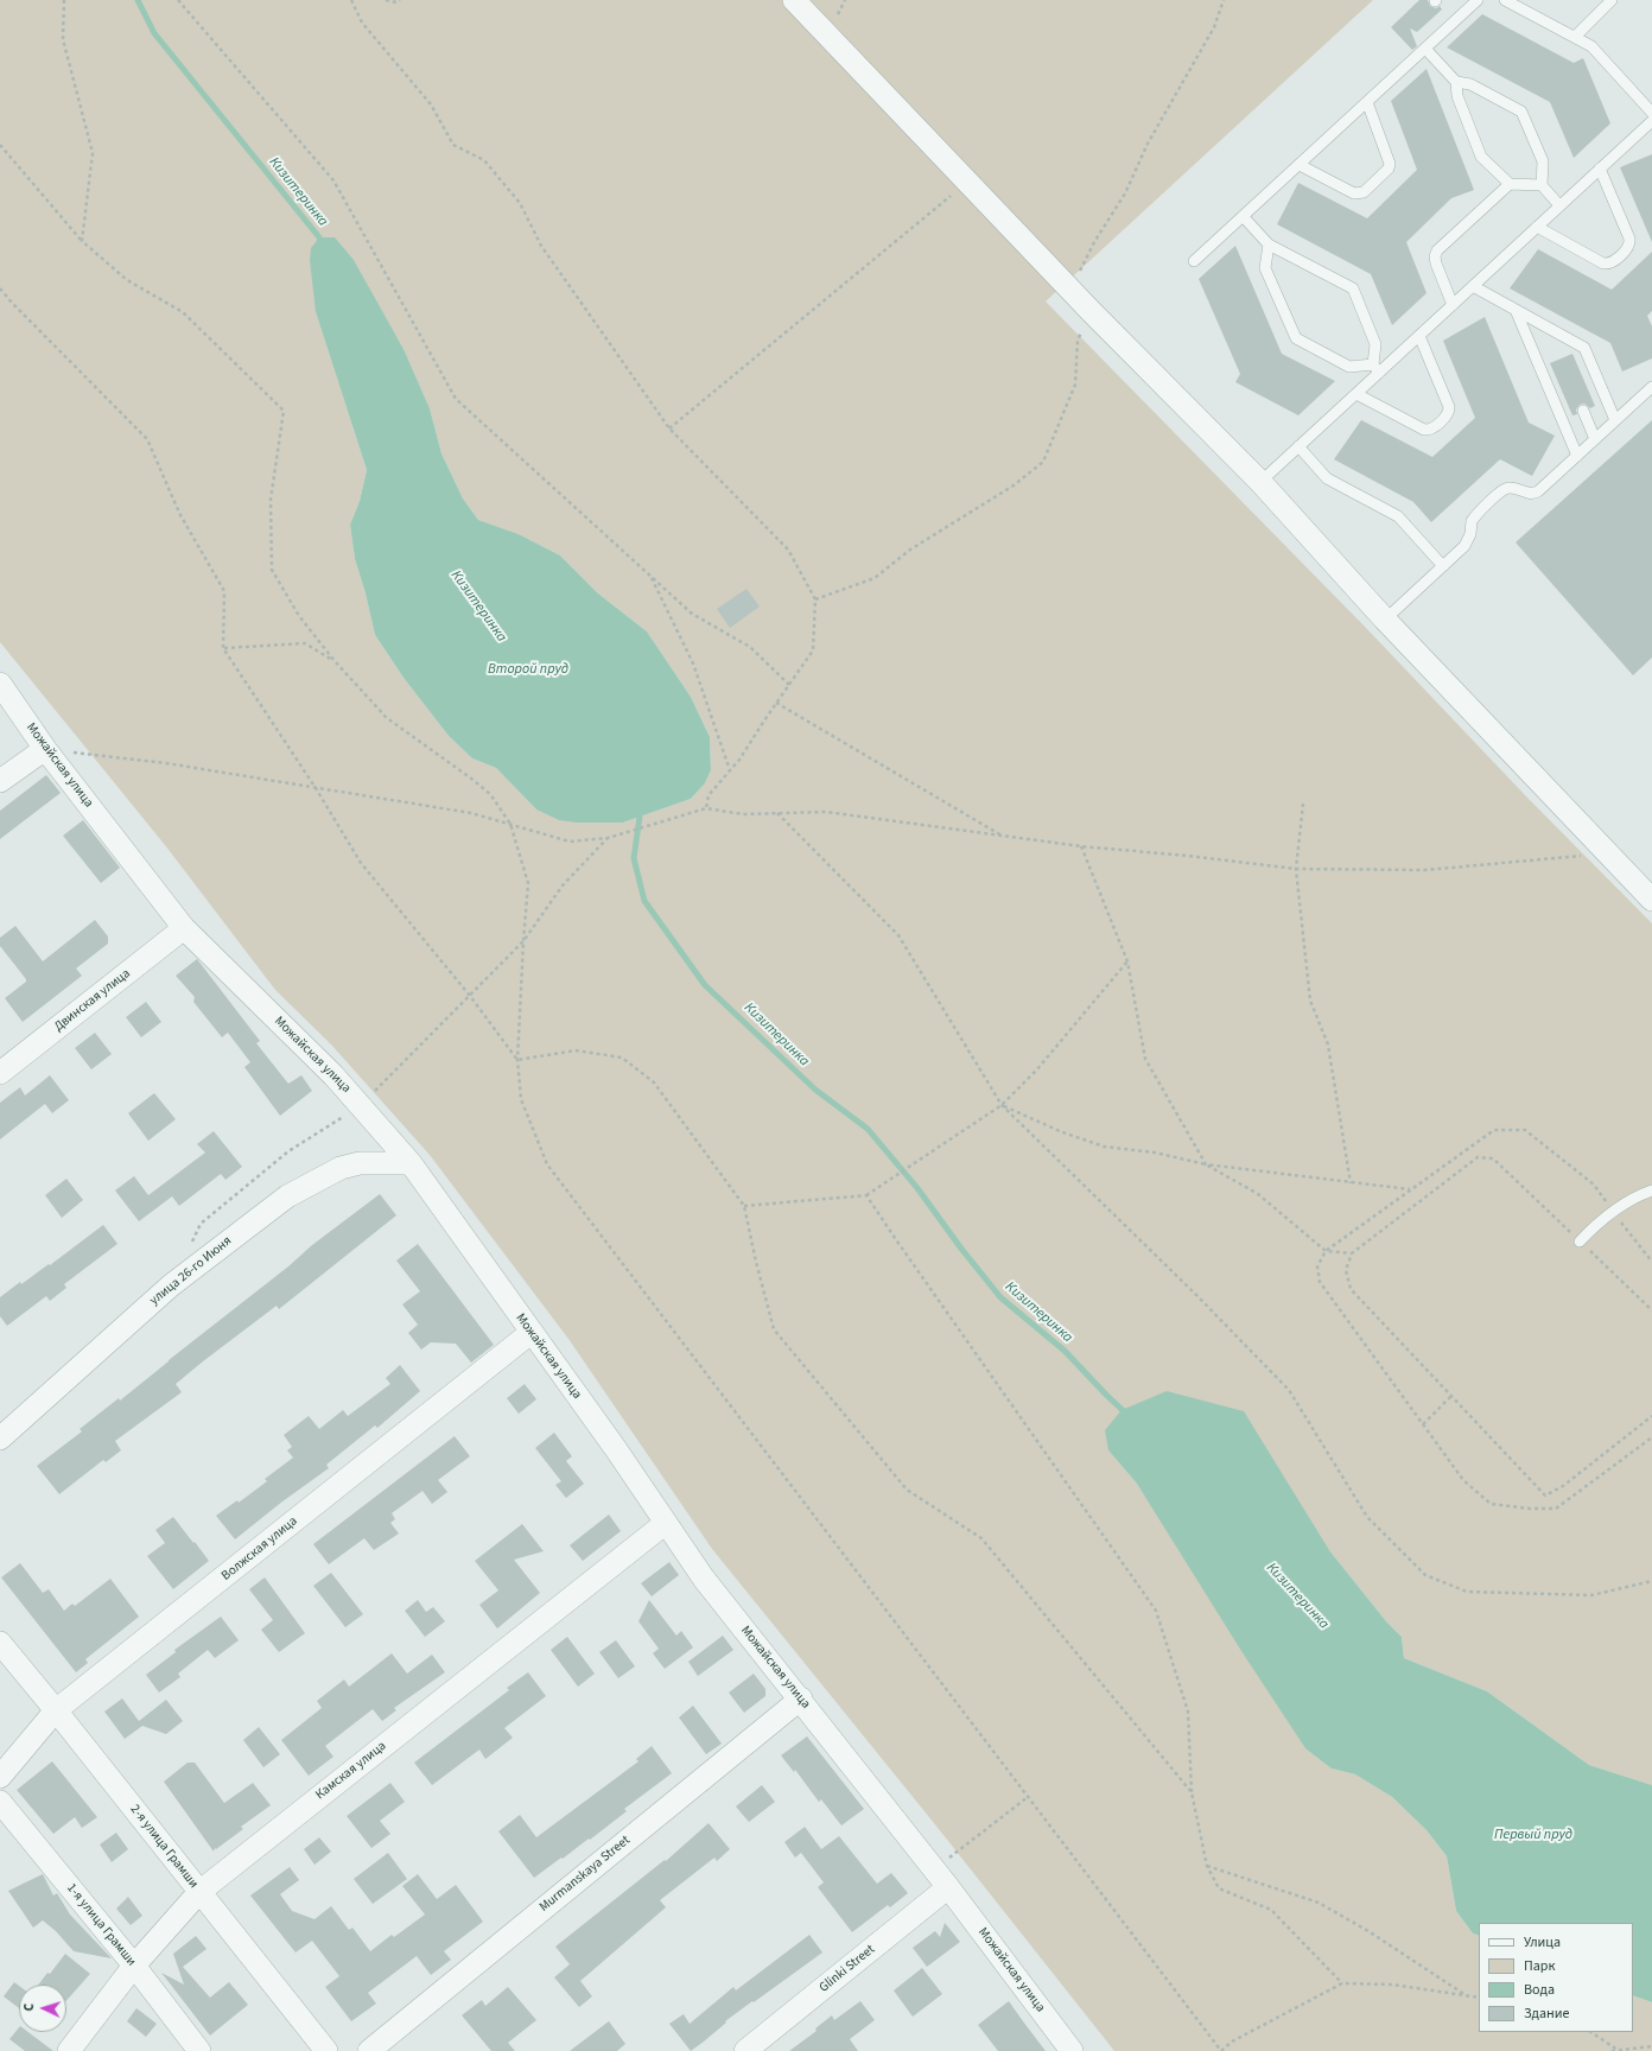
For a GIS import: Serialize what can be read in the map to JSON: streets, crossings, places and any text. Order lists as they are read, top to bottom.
{
  "streets": {
    "street": [
      "Можайская улица",
      "Двинская улица",
      "улица 26-го Июня",
      "Волжская улица",
      "Камская улица",
      "2-я улица Грамши",
      "Murmanskaya Street",
      "1-я улица Грамши",
      "Glinki Street"
    ]
  },
  "crossings": [
    ["Можайская улица", "Двинская улица"],
    ["Можайская улица", "улица 26-го Июня"],
    ["Можайская улица", "Волжская улица"],
    ["Можайская улица", "Камская улица"],
    ["Можайская улица", "Murmanskaya Street"],
    ["Можайская улица", "Glinki Street"],
    ["Волжская улица", "2-я улица Грамши"],
    ["Камская улица", "2-я улица Грамши"],
    ["Камская улица", "1-я улица Грамши"]
  ],
  "water": ["Кизитеринка", "Второй пруд", "Первый пруд"],
  "legend": [
    "Улица",
    "Парк",
    "Вода",
    "Здание"
  ],
  "north": "left"
}
